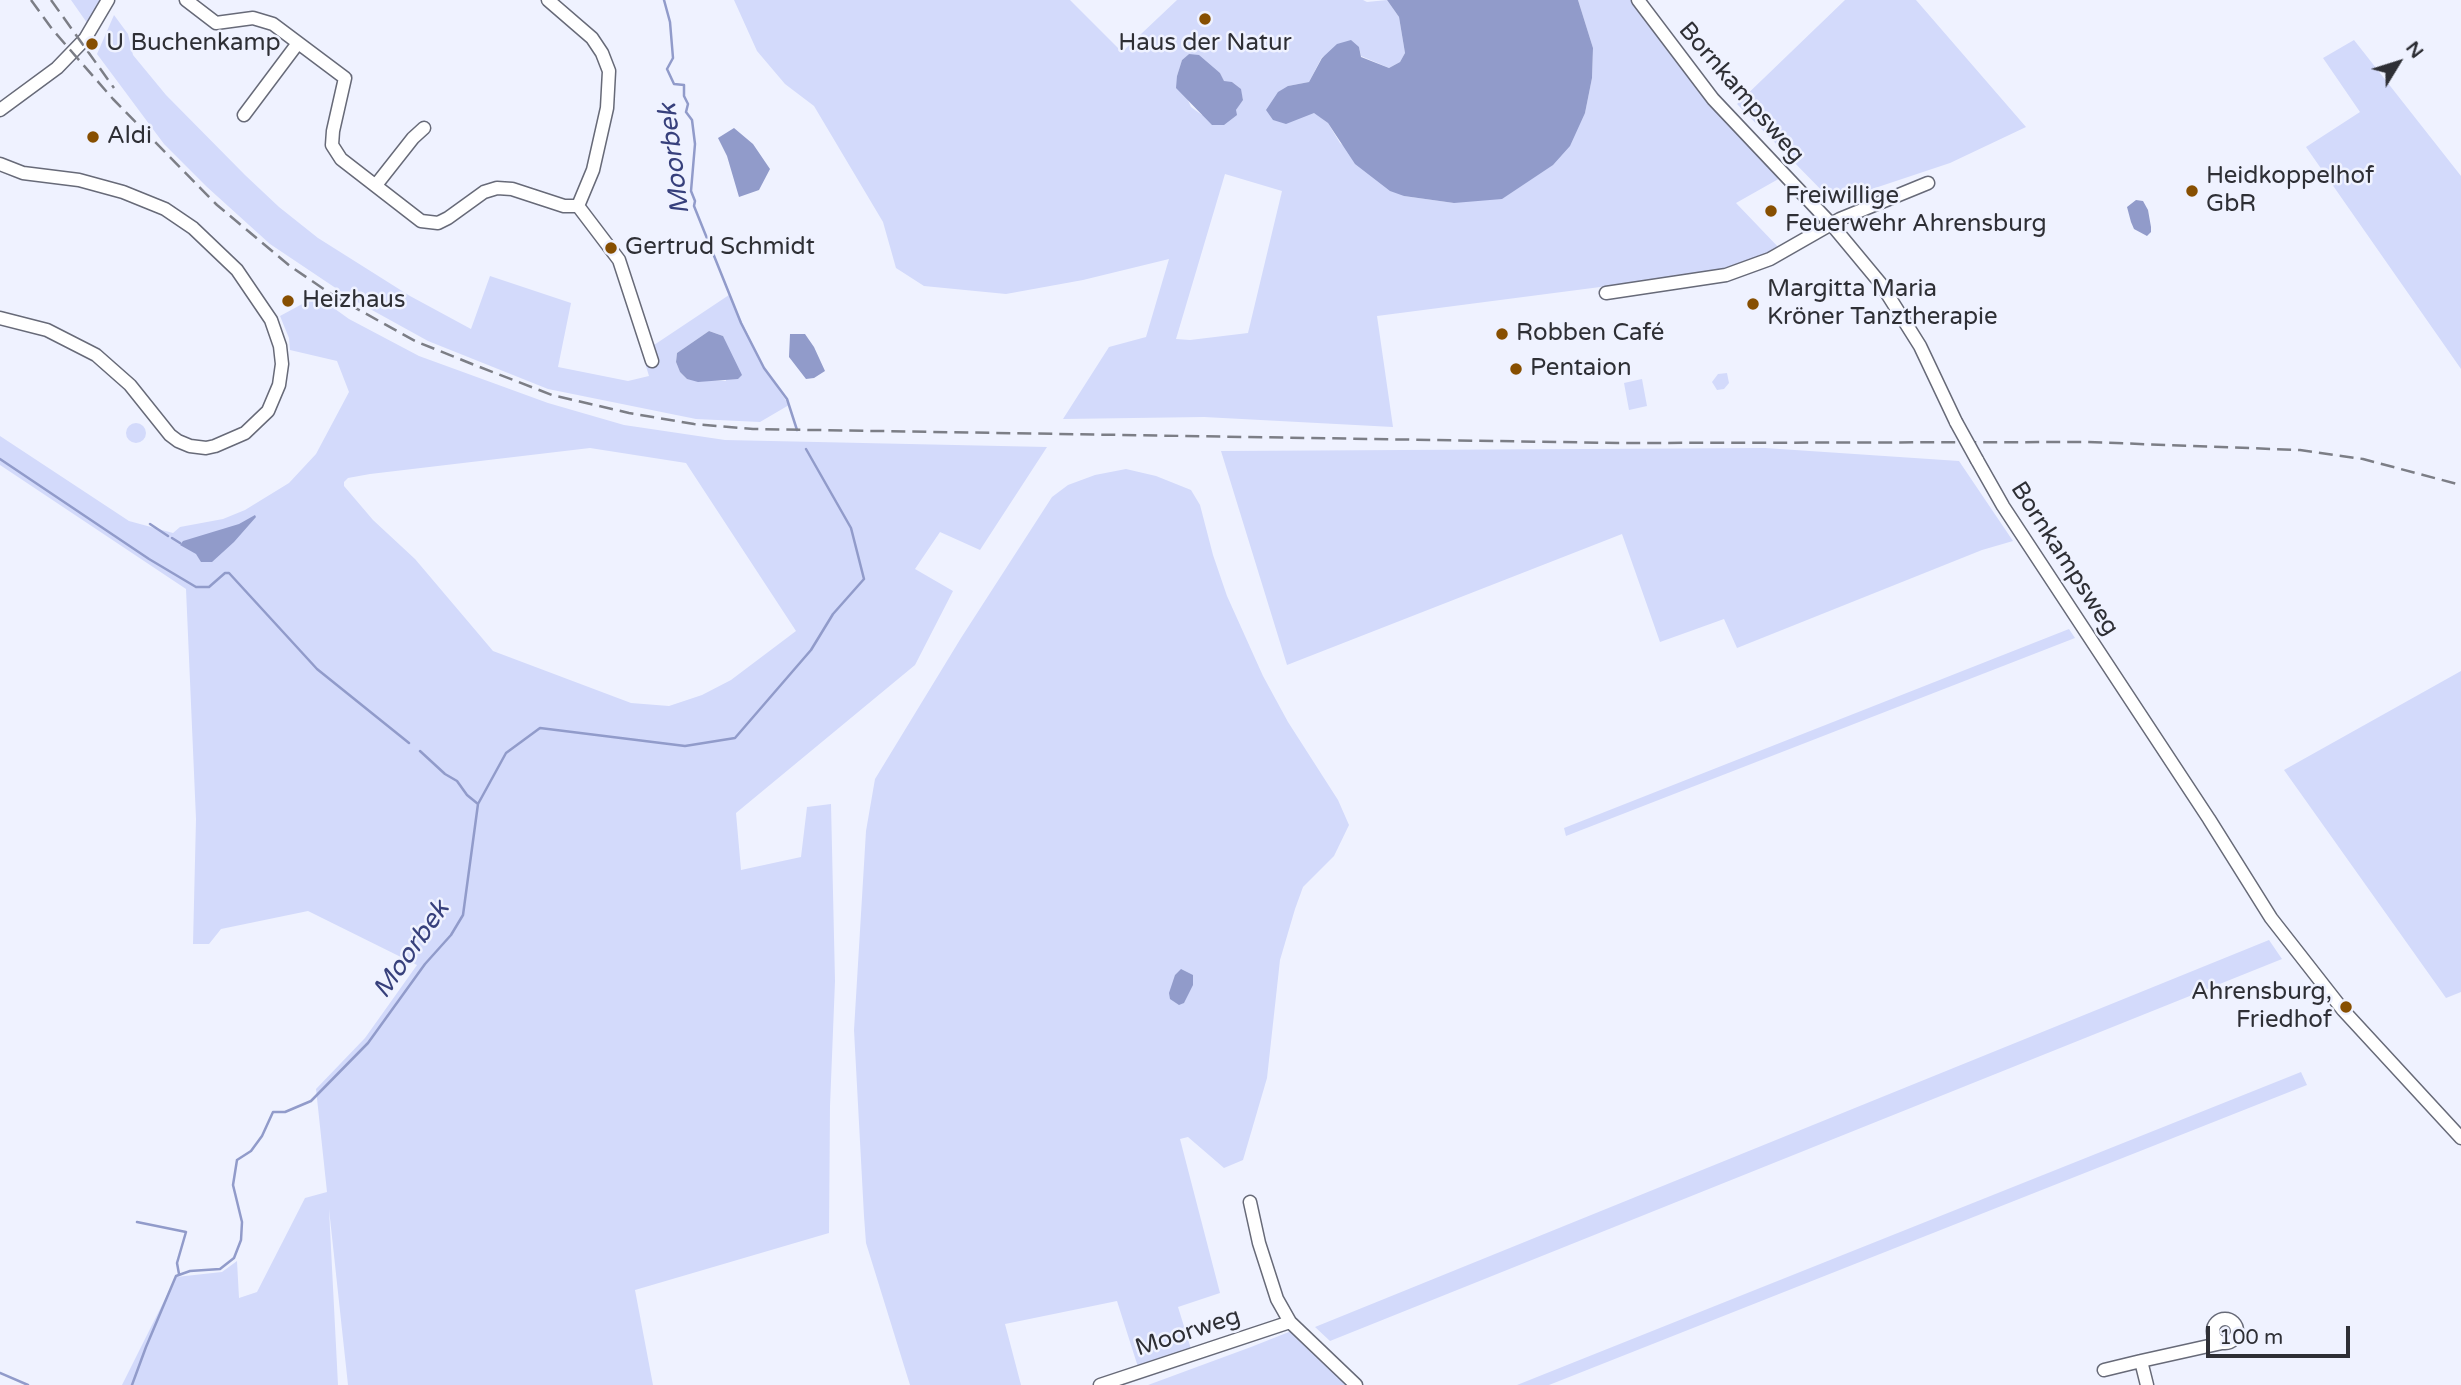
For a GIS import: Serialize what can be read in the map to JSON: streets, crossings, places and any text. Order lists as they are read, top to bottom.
{
  "streets": {
    "street": ["Bornkampsweg", "Moorweg"]
  },
  "water": ["Moorbek"],
  "places": [
    "Haus der Natur",
    "U Buchenkamp",
    "Aldi",
    "Heidkoppelhof GbR",
    "Freiwillige Feuerwehr Ahrensburg",
    "Gertrud Schmidt",
    "Heizhaus",
    "Margitta Maria Kröner Tanztherapie",
    "Robben Café",
    "Pentaion",
    "Ahrensburg, Friedhof"
  ],
  "scale_bar": "100 m",
  "north": "top right"
}
